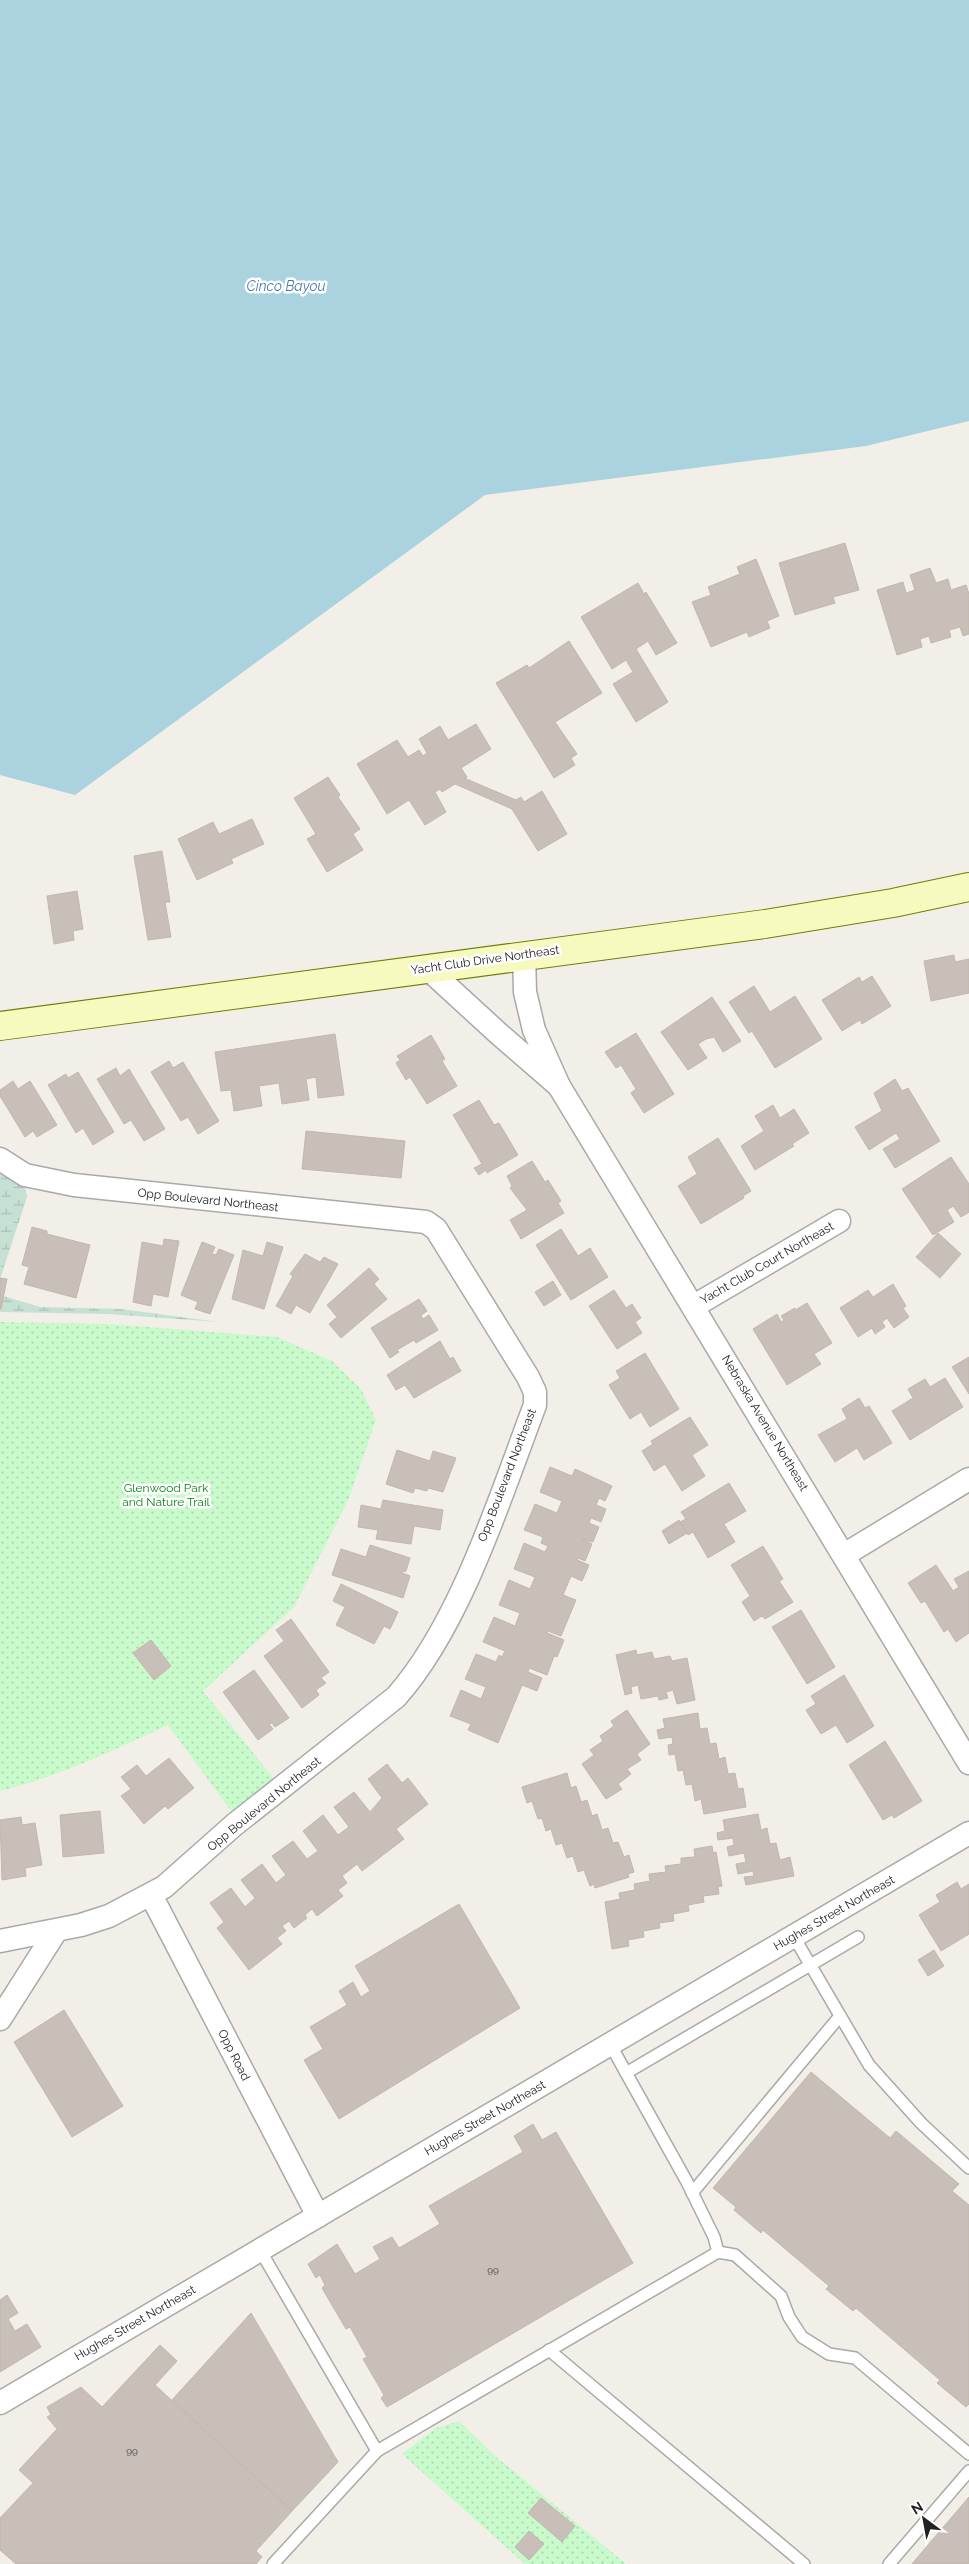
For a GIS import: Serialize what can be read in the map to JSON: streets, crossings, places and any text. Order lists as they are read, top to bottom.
{
  "streets": {
    "street": [
      "Yacht Club Drive Northeast",
      "Opp Boulevard Northeast",
      "Yacht Club Court Northeast",
      "Nebraska Avenue Northeast",
      "Hughes Street Northeast",
      "Opp Road"
    ]
  },
  "crossings": [
    ["Yacht Club Drive Northeast", "Nebraska Avenue Northeast"],
    ["Opp Boulevard Northeast", "Opp Road"],
    ["Yacht Club Court Northeast", "Nebraska Avenue Northeast"],
    ["Hughes Street Northeast", "Opp Road"]
  ],
  "water": ["Cinco Bayou"],
  "parks": ["Glenwood Park and Nature Trail"],
  "house_numbers": ["99", "99"],
  "north": "top left"
}
